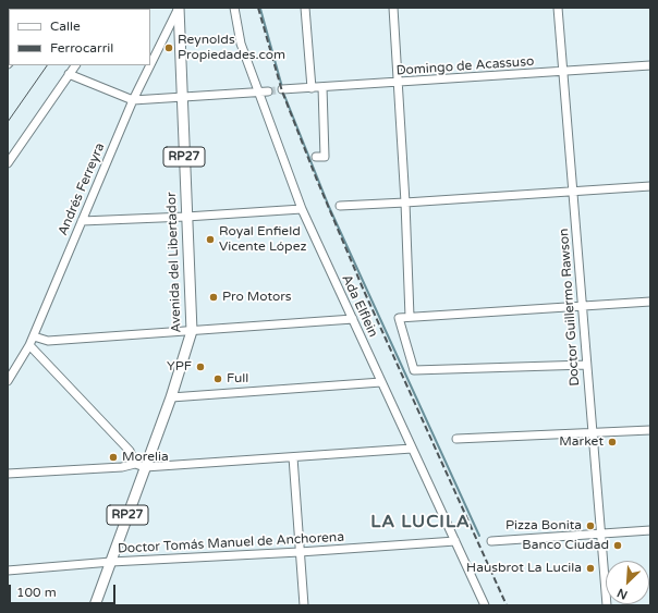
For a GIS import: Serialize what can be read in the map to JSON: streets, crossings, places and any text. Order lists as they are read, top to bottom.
{
  "streets": {
    "main road": ["RP27", "Avenida del Libertador"],
    "street": [
      "Domingo de Acassuso",
      "Andrés Ferreyra",
      "Ada Elflein",
      "Doctor Guillermo Rawson",
      "Doctor Tomás Manuel de Anchorena"
    ]
  },
  "crossings": [
    ["Domingo de Acassuso", "Doctor Guillermo Rawson"],
    ["Andrés Ferreyra", "Avenida del Libertador"],
    ["Avenida del Libertador", "Doctor Tomás Manuel de Anchorena"],
    ["Ada Elflein", "Doctor Tomás Manuel de Anchorena"]
  ],
  "districts": ["LA LUCILA"],
  "places": [
    "Reynolds Propiedades.com",
    "Royal Enfield Vicente López",
    "Pro Motors",
    "YPF",
    "Full",
    "Market",
    "Morelia",
    "Pizza Bonita",
    "Banco Ciudad",
    "Hausbrot La Lucila"
  ],
  "legend": ["Calle", "Ferrocarril"],
  "scale_bar": "100 m",
  "north": "bottom left"
}
